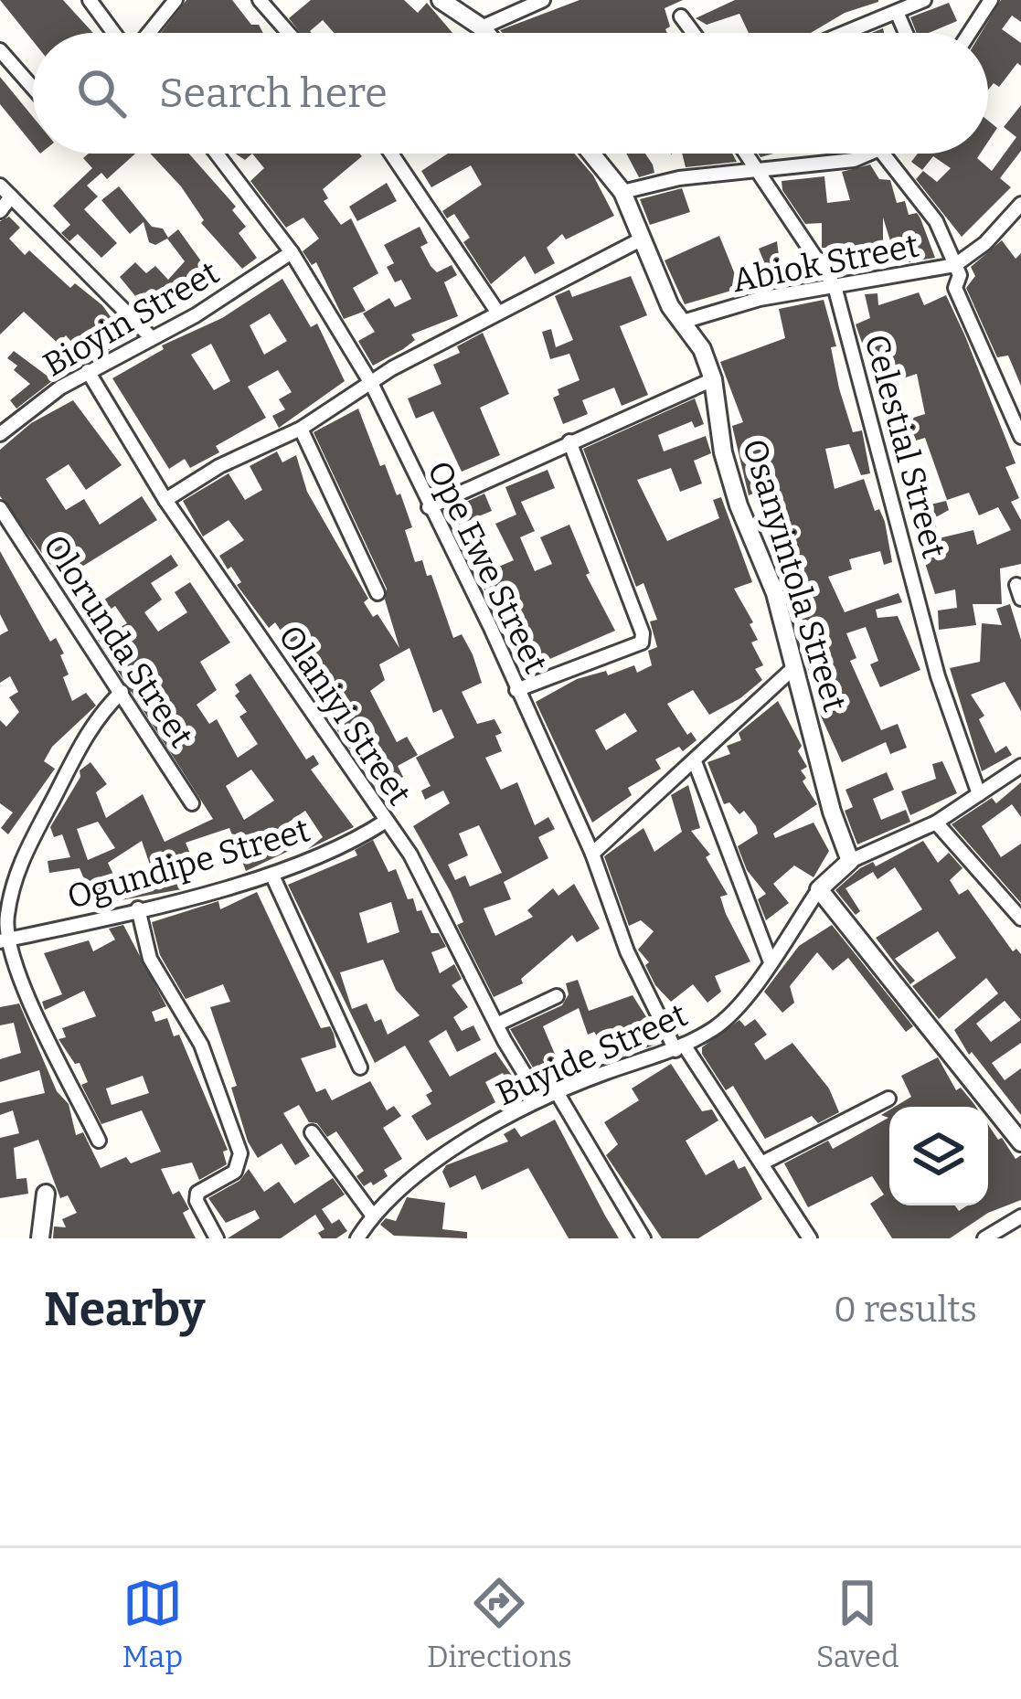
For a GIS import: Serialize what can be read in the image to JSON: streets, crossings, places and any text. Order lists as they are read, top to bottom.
{
  "streets": {
    "street": [
      "Abiok Street",
      "Bioyin Street",
      "Celestial Street",
      "Ope Ewe Street",
      "Osanyintola Street",
      "Olorunda Street",
      "Olaniyi Street",
      "Ogundipe Street",
      "Buyide Street"
    ]
  },
  "crossings": [
    ["Abiok Street", "Celestial Street"],
    ["Abiok Street", "Osanyintola Street"],
    ["Bioyin Street", "Ope Ewe Street"],
    ["Bioyin Street", "Olaniyi Street"],
    ["Ope Ewe Street", "Buyide Street"],
    ["Olaniyi Street", "Ogundipe Street"],
    ["Olaniyi Street", "Buyide Street"]
  ],
  "page": {
    "search": "Search here",
    "heading": ["Nearby", "0 results"],
    "nav": ["Map", "Directions", "Saved"]
  }
}
